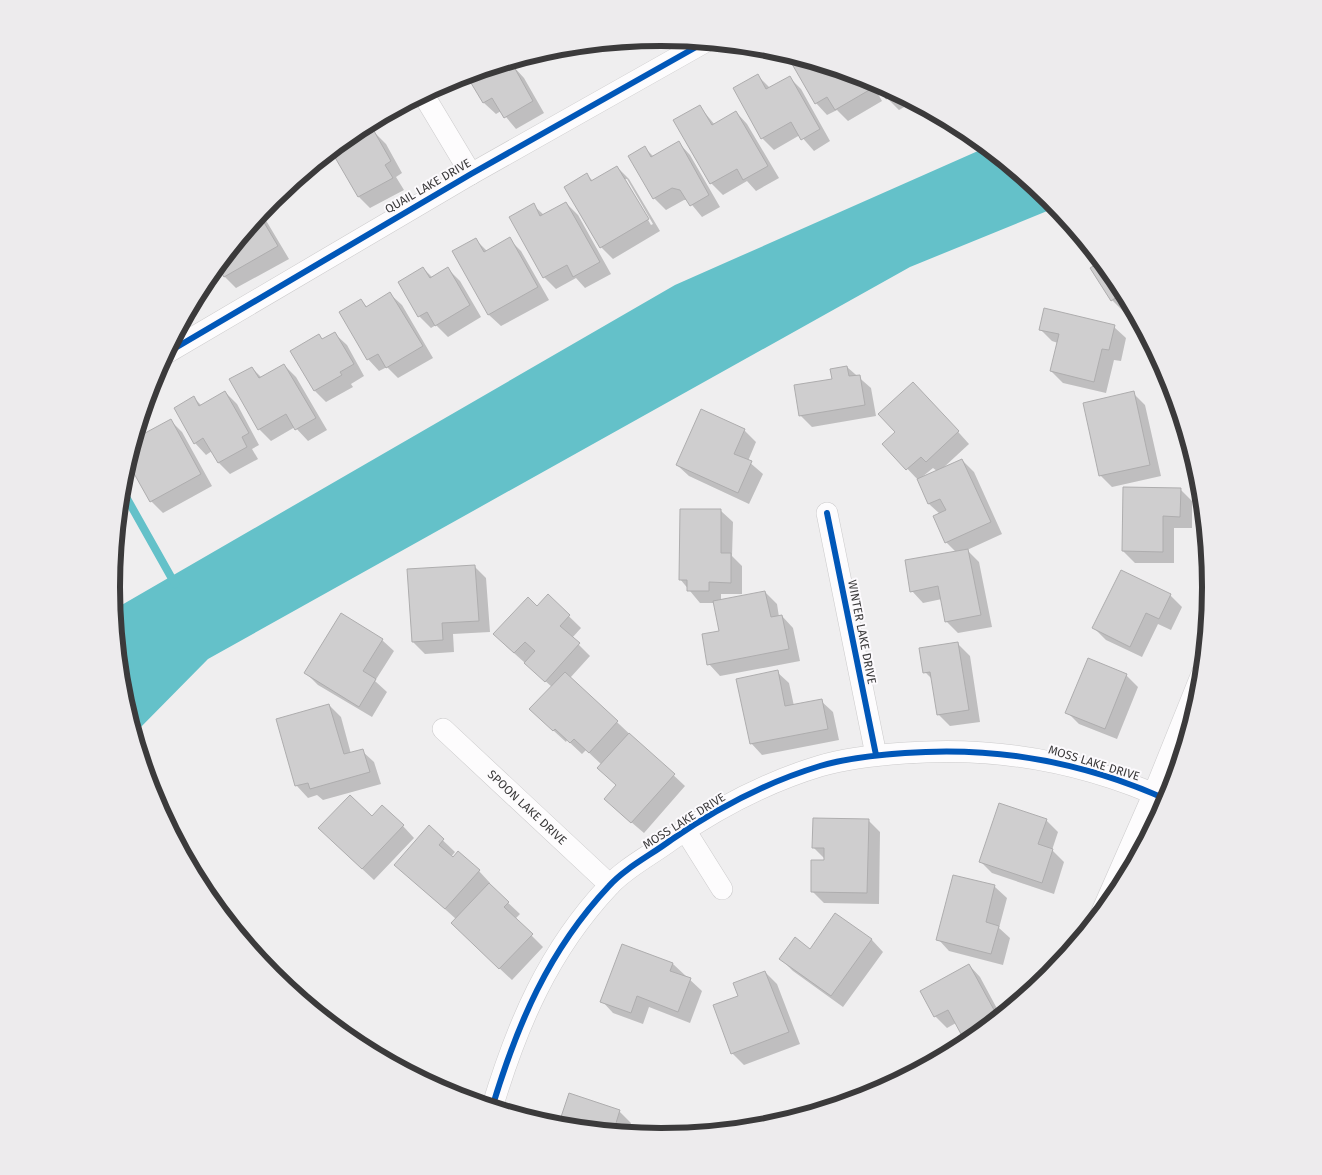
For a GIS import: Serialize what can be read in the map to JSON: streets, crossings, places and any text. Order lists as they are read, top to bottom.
{
  "streets": {
    "street": [
      "QUAIL LAKE DRIVE",
      "WINTER LAKE DRIVE",
      "MOSS LAKE DRIVE",
      "SPOON LAKE DRIVE"
    ]
  },
  "crossings": [
    ["WINTER LAKE DRIVE", "MOSS LAKE DRIVE"],
    ["MOSS LAKE DRIVE", "SPOON LAKE DRIVE"]
  ]
}
